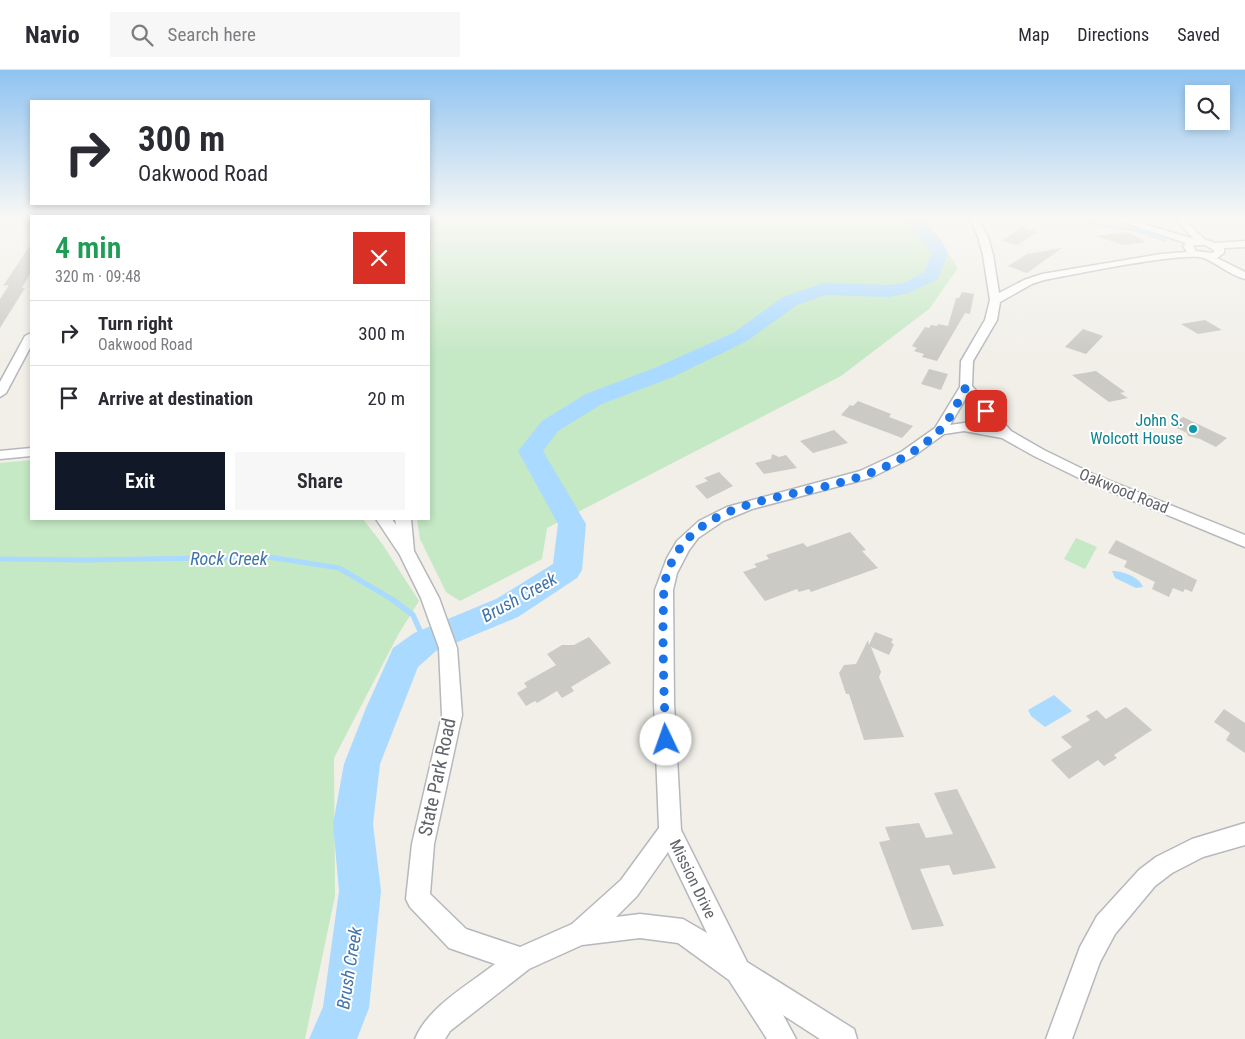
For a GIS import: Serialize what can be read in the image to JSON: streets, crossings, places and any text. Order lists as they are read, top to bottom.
{
  "streets": {
    "street": ["Oakwood Road", "State Park Road", "Mission Drive"]
  },
  "crossings": [
    ["Oakwood Road", "Mission Drive"]
  ],
  "water": ["Rock Creek", "Brush Creek"],
  "places": ["John S. Wolcott House"],
  "page": {
    "header": "Navio",
    "search": "Search here",
    "nav": ["Map", "Directions", "Saved"],
    "turn": ["300 m", "Oakwood Road"],
    "heading": ["4 min", "320 m · 09:48"],
    "list": [
      {
        "name": "Turn right",
        "note": "Oakwood Road",
        "value": "300 m"
      },
      {
        "name": "Arrive at destination",
        "value": "20 m"
      }
    ],
    "buttons": ["Exit", "Share"]
  }
}
